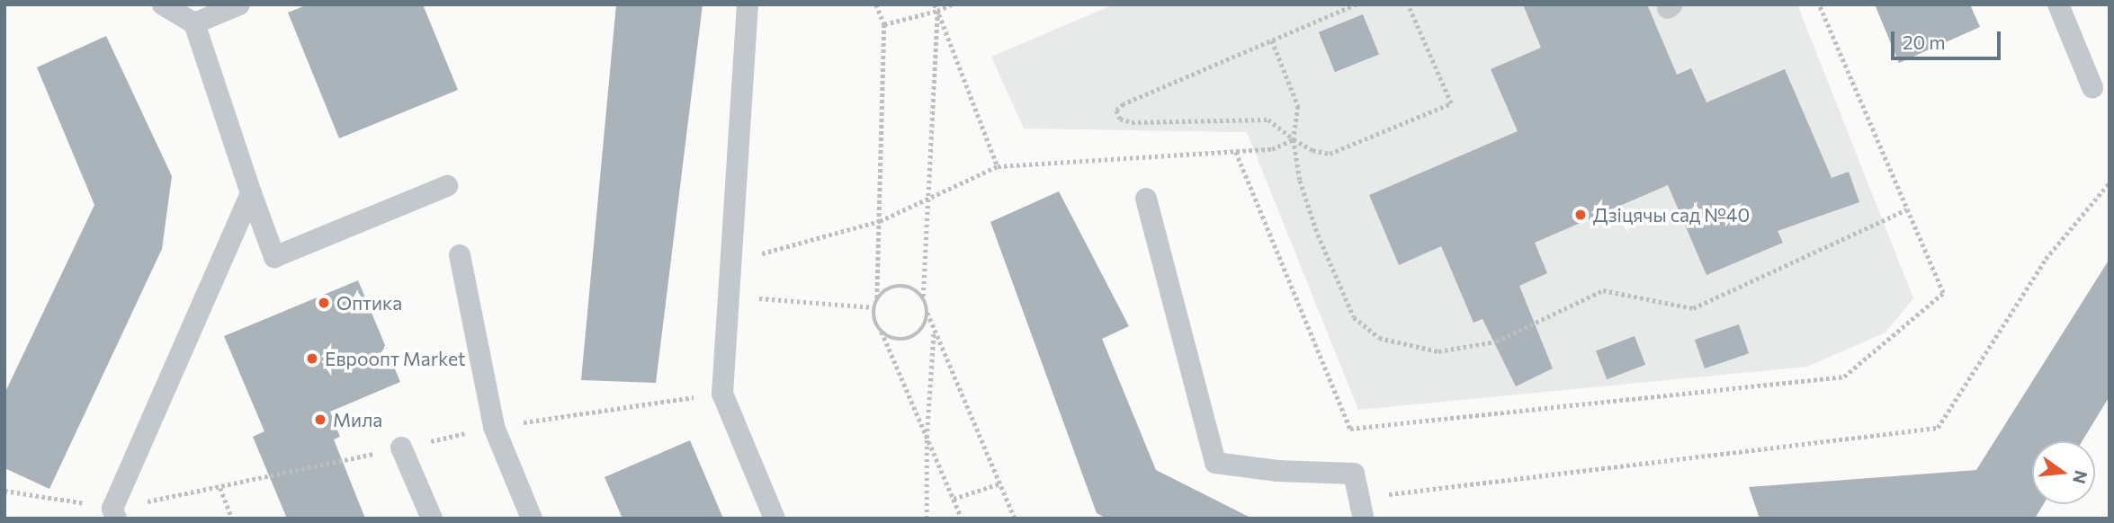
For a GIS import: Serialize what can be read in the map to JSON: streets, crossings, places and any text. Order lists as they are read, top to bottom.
{
  "places": [
    "Дзіцячы сад №40",
    "Оптика",
    "Евроопт Market",
    "Мила"
  ],
  "scale_bar": "20 m",
  "north": "right"
}
